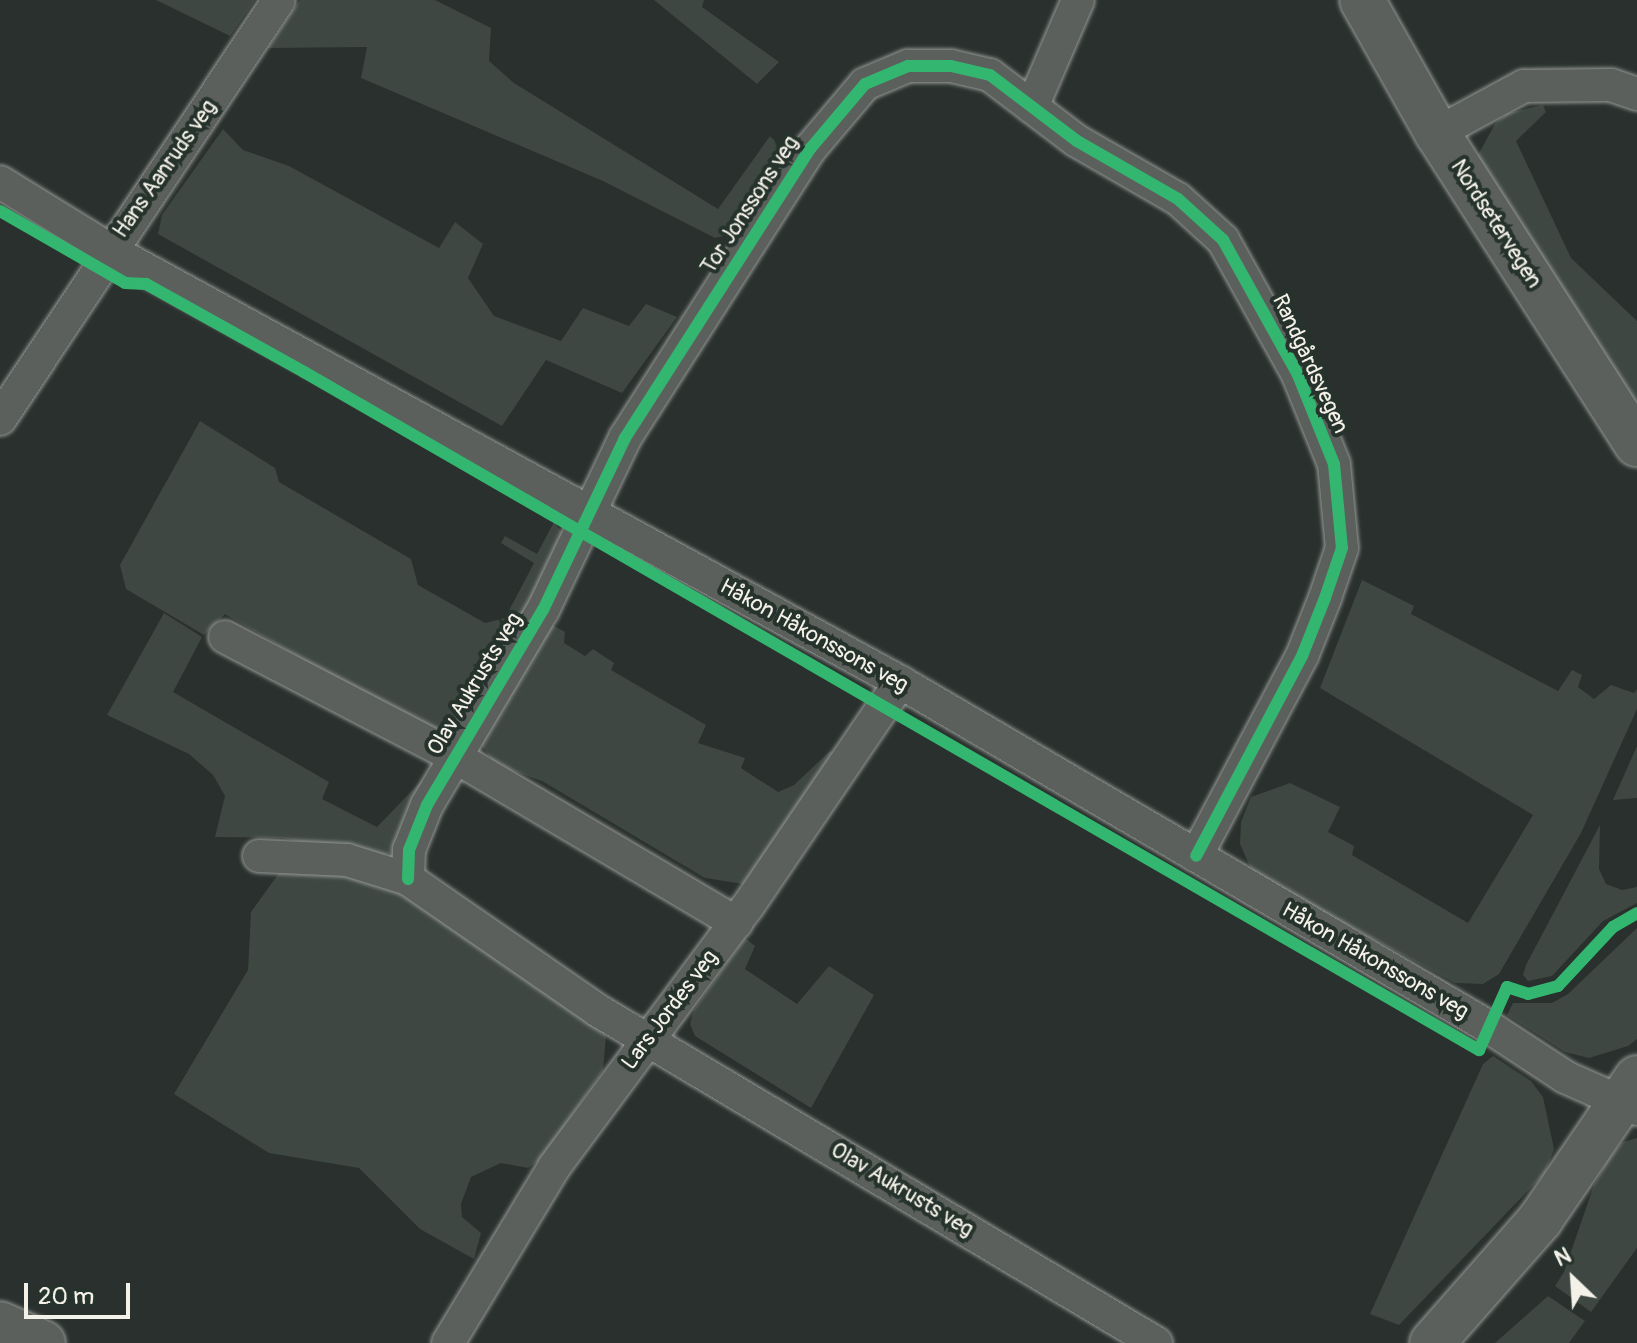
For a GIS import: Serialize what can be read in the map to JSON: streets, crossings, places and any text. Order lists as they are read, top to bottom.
{
  "streets": {
    "main road": ["Nordsetervegen"],
    "street": [
      "Hans Aanruds veg",
      "Tor Jonssons veg",
      "Randgårdsvegen",
      "Håkon Håkonssons veg",
      "Olav Aukrusts veg",
      "Lars Jordes veg"
    ]
  },
  "crossings": [
    ["Hans Aanruds veg", "Håkon Håkonssons veg"],
    ["Tor Jonssons veg", "Randgårdsvegen"],
    ["Tor Jonssons veg", "Håkon Håkonssons veg"],
    ["Tor Jonssons veg", "Olav Aukrusts veg"],
    ["Randgårdsvegen", "Håkon Håkonssons veg"],
    ["Håkon Håkonssons veg", "Olav Aukrusts veg"],
    ["Håkon Håkonssons veg", "Lars Jordes veg"],
    ["Olav Aukrusts veg", "Lars Jordes veg"]
  ],
  "scale_bar": "20 m",
  "north": "top left"
}
